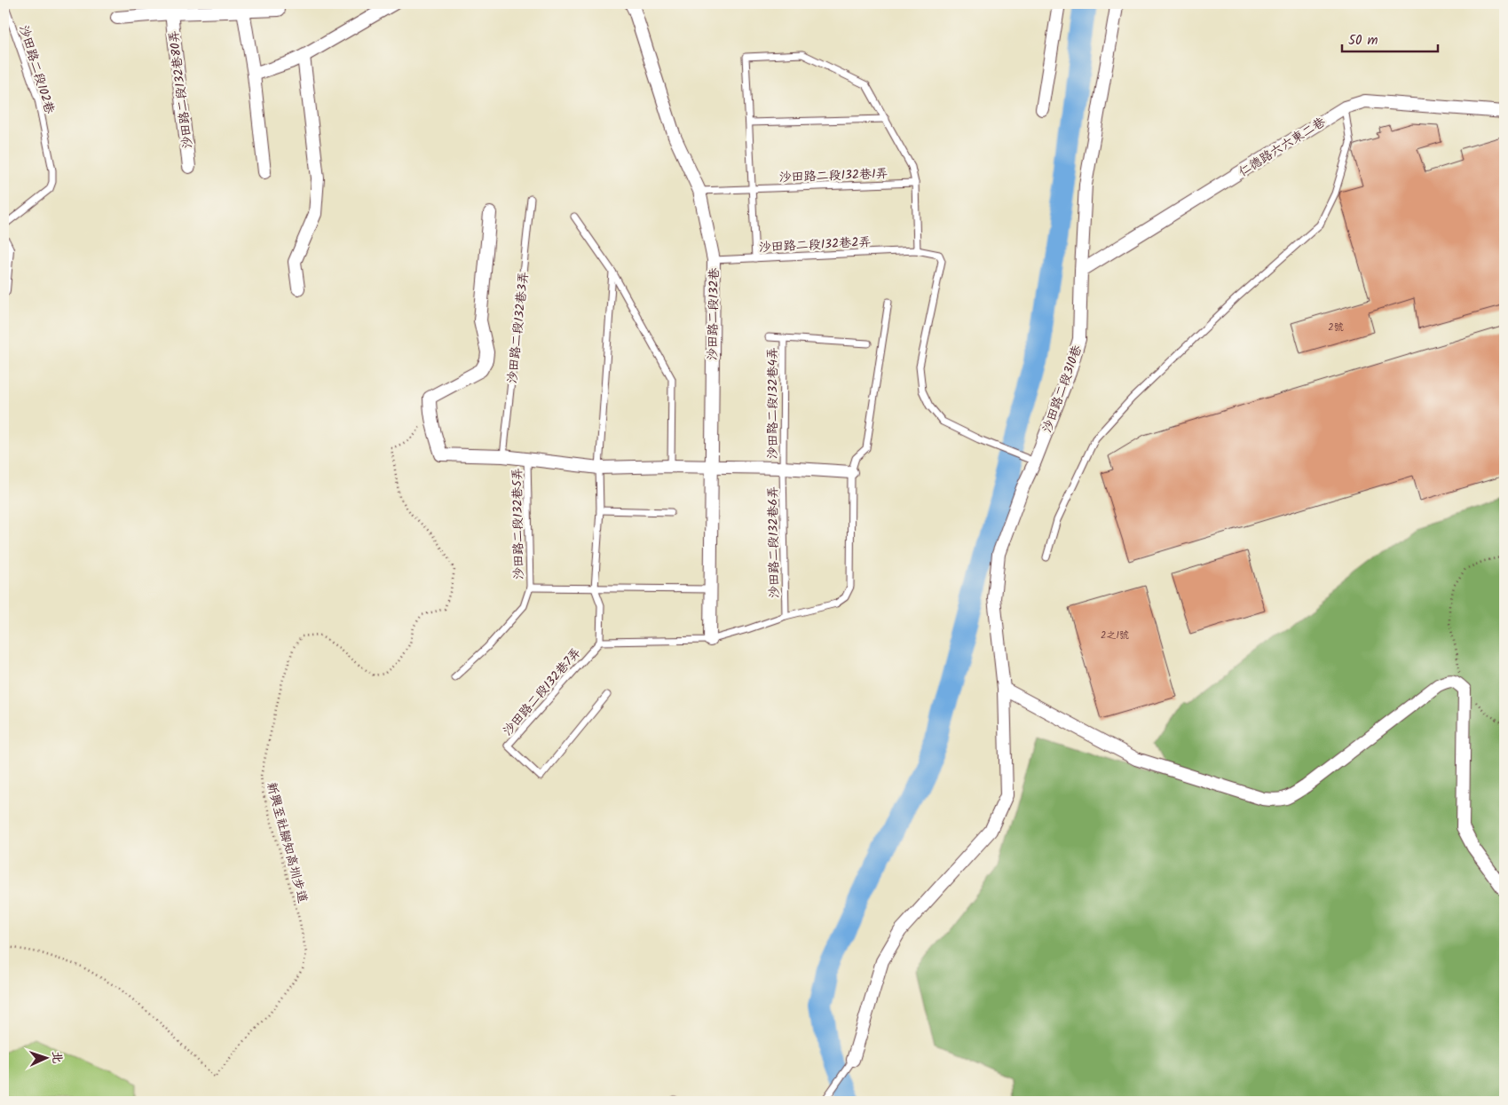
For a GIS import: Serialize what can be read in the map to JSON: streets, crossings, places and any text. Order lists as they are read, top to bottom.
{
  "streets": {
    "street": [
      "沙田路二段132巷80弄",
      "仁德路六六東二巷",
      "沙田路二段132巷",
      "沙田路二段310巷"
    ],
    "lane": [
      "沙田路二段102巷",
      "沙田路二段132巷1弄",
      "沙田路二段132巷2弄",
      "沙田路二段132巷3弄",
      "沙田路二段132巷4弄",
      "沙田路二段132巷5弄",
      "沙田路二段132巷6弄",
      "沙田路二段132巷7弄"
    ],
    "path": ["新興至社腳知高圳步道"]
  },
  "crossings": [
    ["仁德路六六東二巷", "沙田路二段310巷"],
    ["沙田路二段132巷1弄", "沙田路二段132巷"],
    ["沙田路二段132巷2弄", "沙田路二段132巷"],
    ["沙田路二段132巷2弄", "沙田路二段310巷"],
    ["沙田路二段132巷", "沙田路二段132巷5弄"],
    ["沙田路二段132巷", "沙田路二段132巷6弄"],
    ["沙田路二段132巷4弄", "沙田路二段132巷6弄"]
  ],
  "house_numbers": ["2號", "2之1號"],
  "scale_bar": "50 m",
  "north": "right"
}
